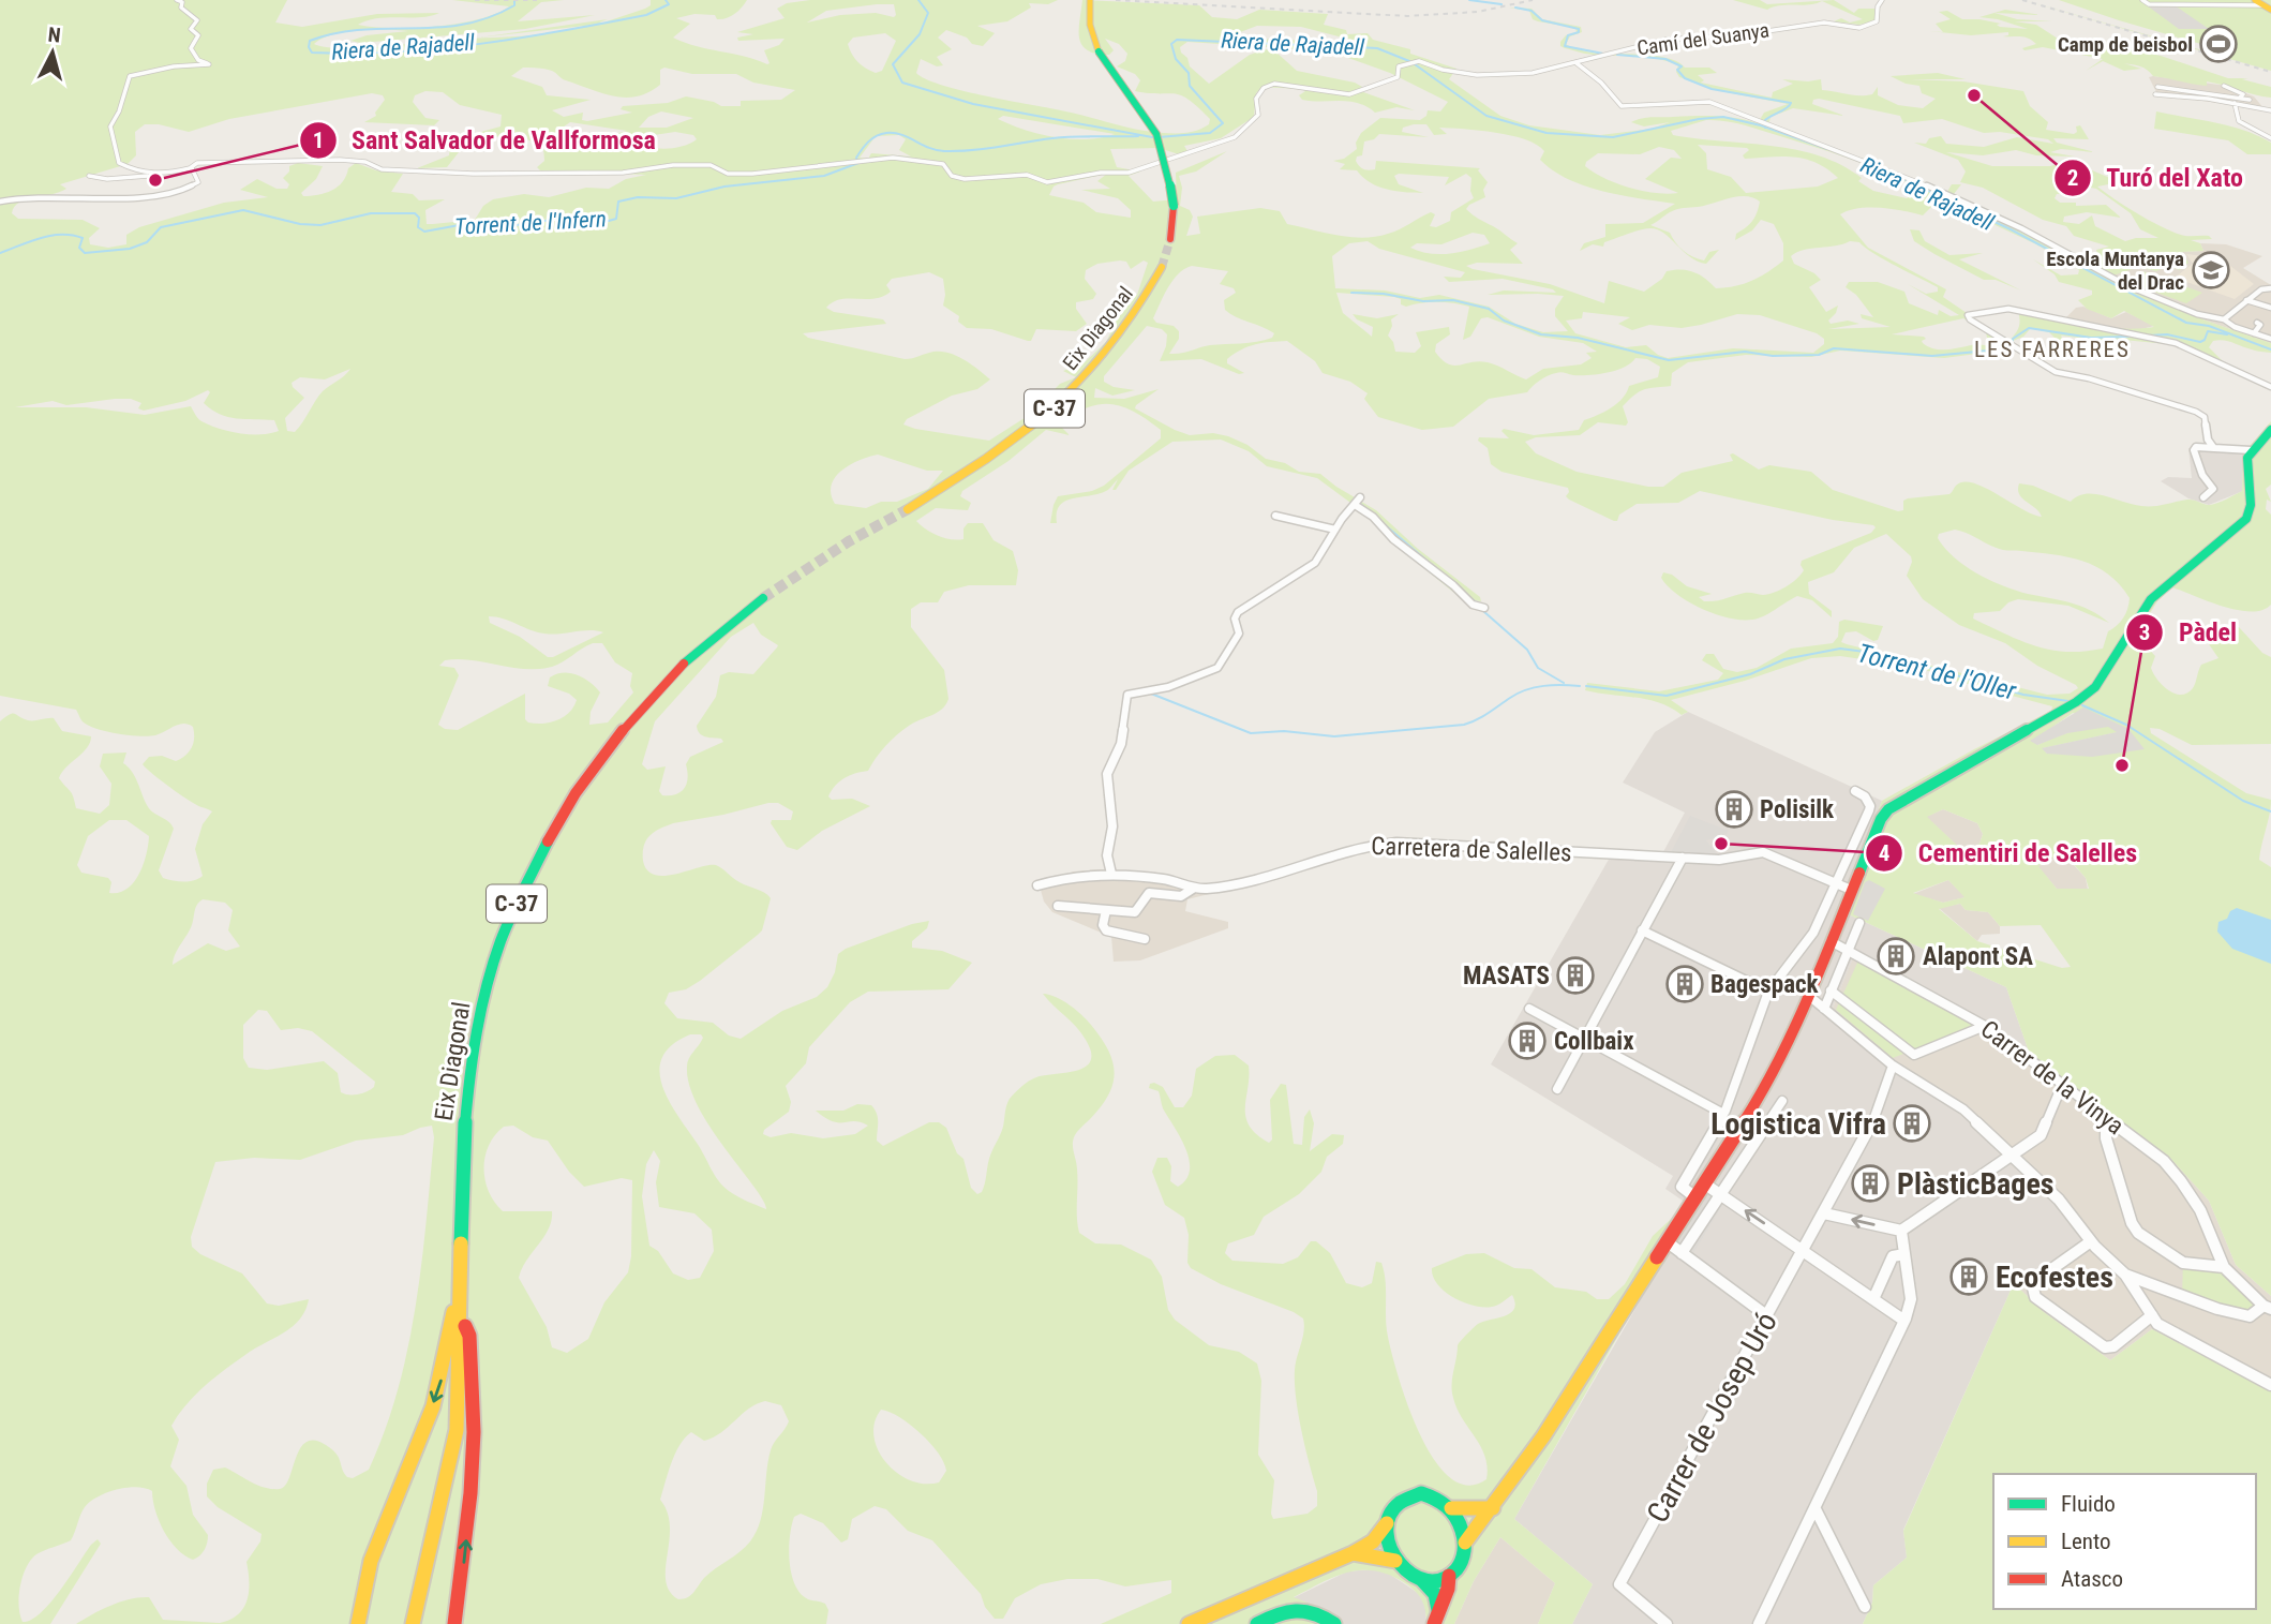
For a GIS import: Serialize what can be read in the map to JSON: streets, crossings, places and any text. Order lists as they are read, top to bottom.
{
  "streets": {
    "main road": ["Eix Diagonal", "C-37"],
    "street": [
      "Camí del Suanya",
      "Carretera de Salelles",
      "Carrer de la Vinya",
      "Carrer de Josep Uró"
    ]
  },
  "districts": ["LES FARRERES"],
  "water": ["Riera de Rajadell", "Torrent de l'Infern", "Torrent de l'Oller"],
  "places": {
    "sports": ["Camp de beisbol"],
    "other": [
      "Turó del Xato",
      "Sant Salvador de Vallformosa",
      "Pàdel",
      "Cementiri de Salelles"
    ],
    "school or university": ["Escola Muntanya del Drac"],
    "building": [
      "Polisilk",
      "Alapont SA",
      "MASATS",
      "Bagespack",
      "Collbaix",
      "Logistica Vifra",
      "PlàsticBages",
      "Ecofestes"
    ]
  },
  "legend": ["Fluido", "Lento", "Atasco"],
  "north": "top"
}
